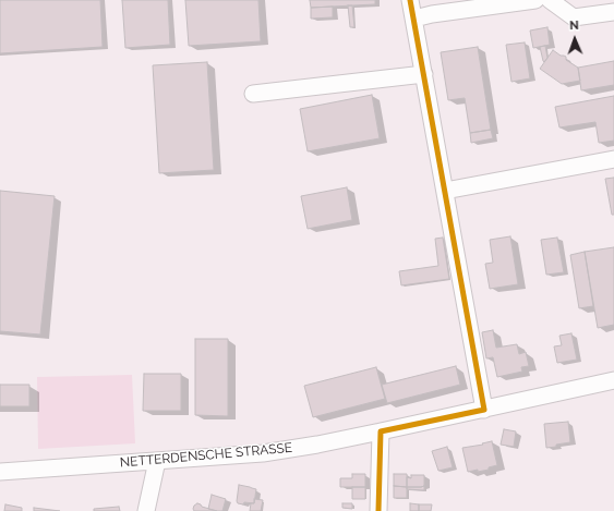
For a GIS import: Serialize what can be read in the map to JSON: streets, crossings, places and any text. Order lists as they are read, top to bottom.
{
  "streets": {
    "street": ["NETTERDENSCHE STRASSE"]
  },
  "north": "top"
}
